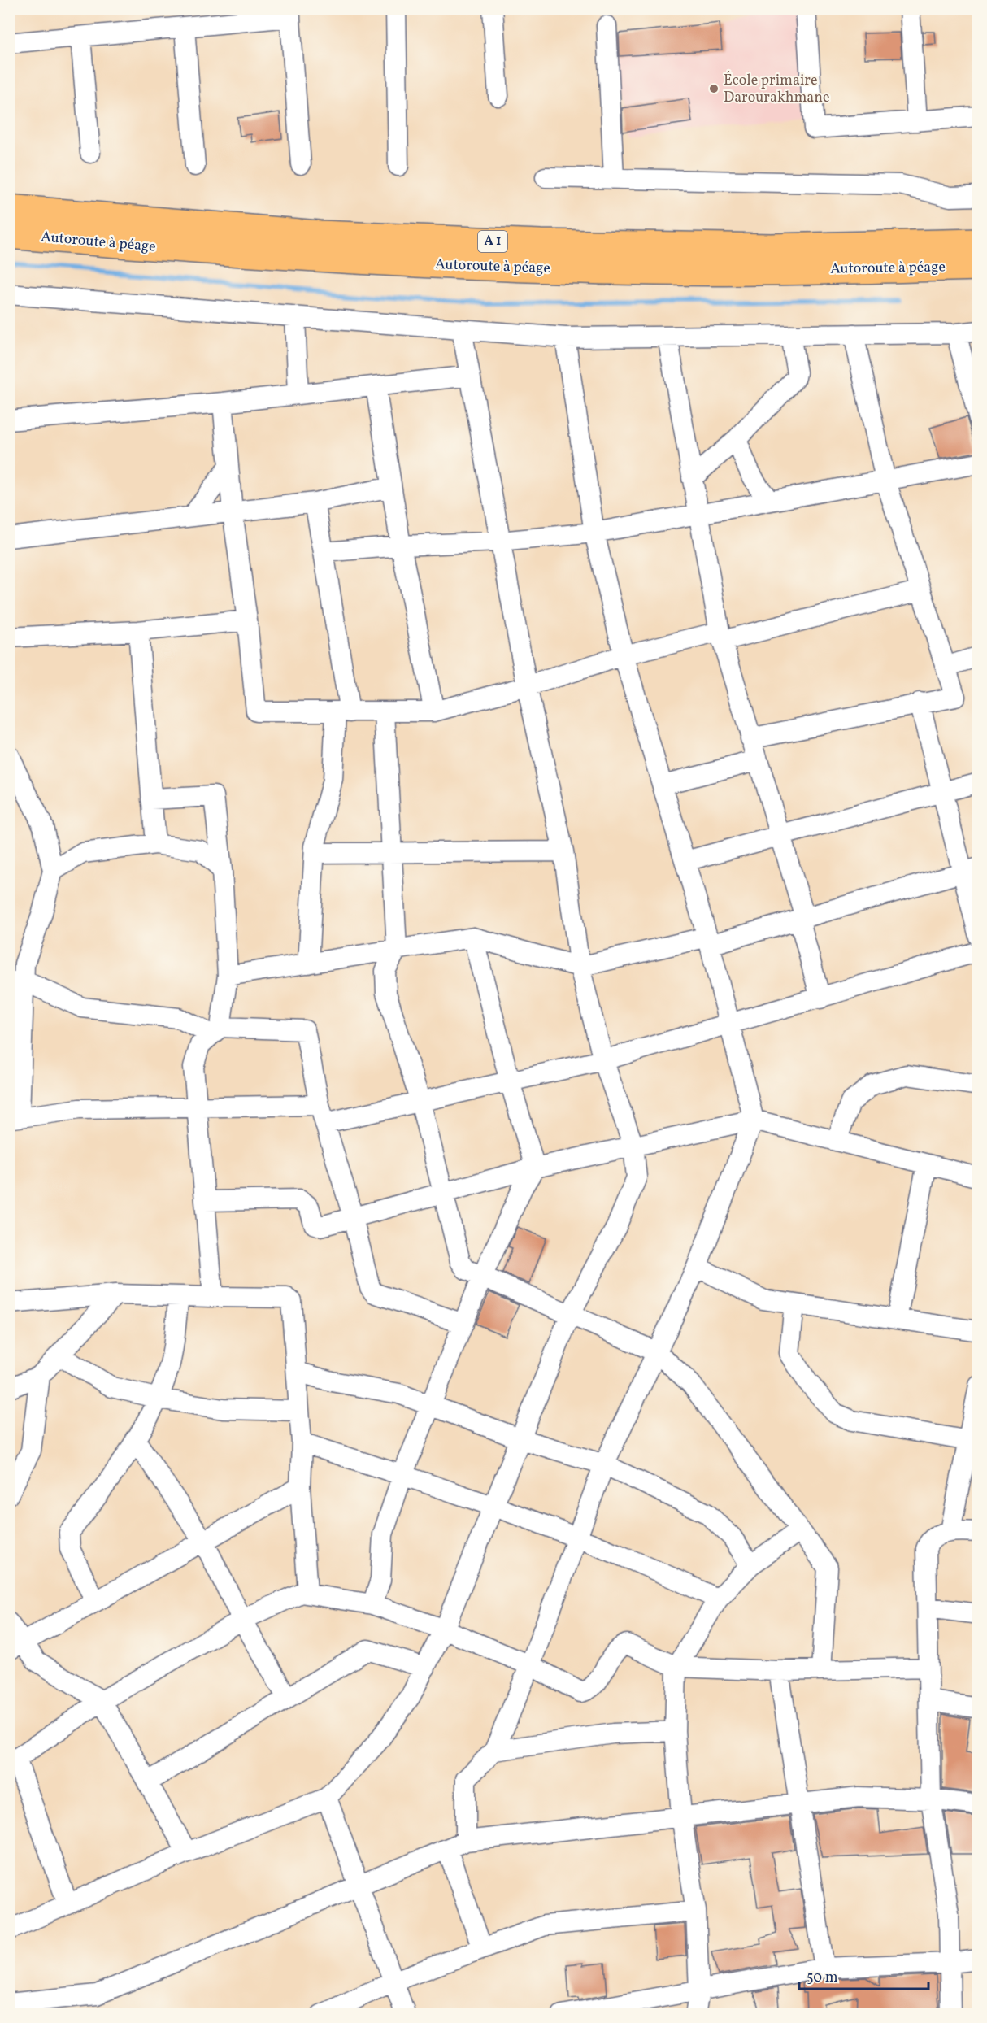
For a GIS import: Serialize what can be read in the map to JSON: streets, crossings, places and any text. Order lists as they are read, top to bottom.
{
  "streets": {
    "highway": ["A 1", "Autoroute à péage"]
  },
  "places": ["École primaire Darourakhmane"],
  "scale_bar": "50 m"
}
